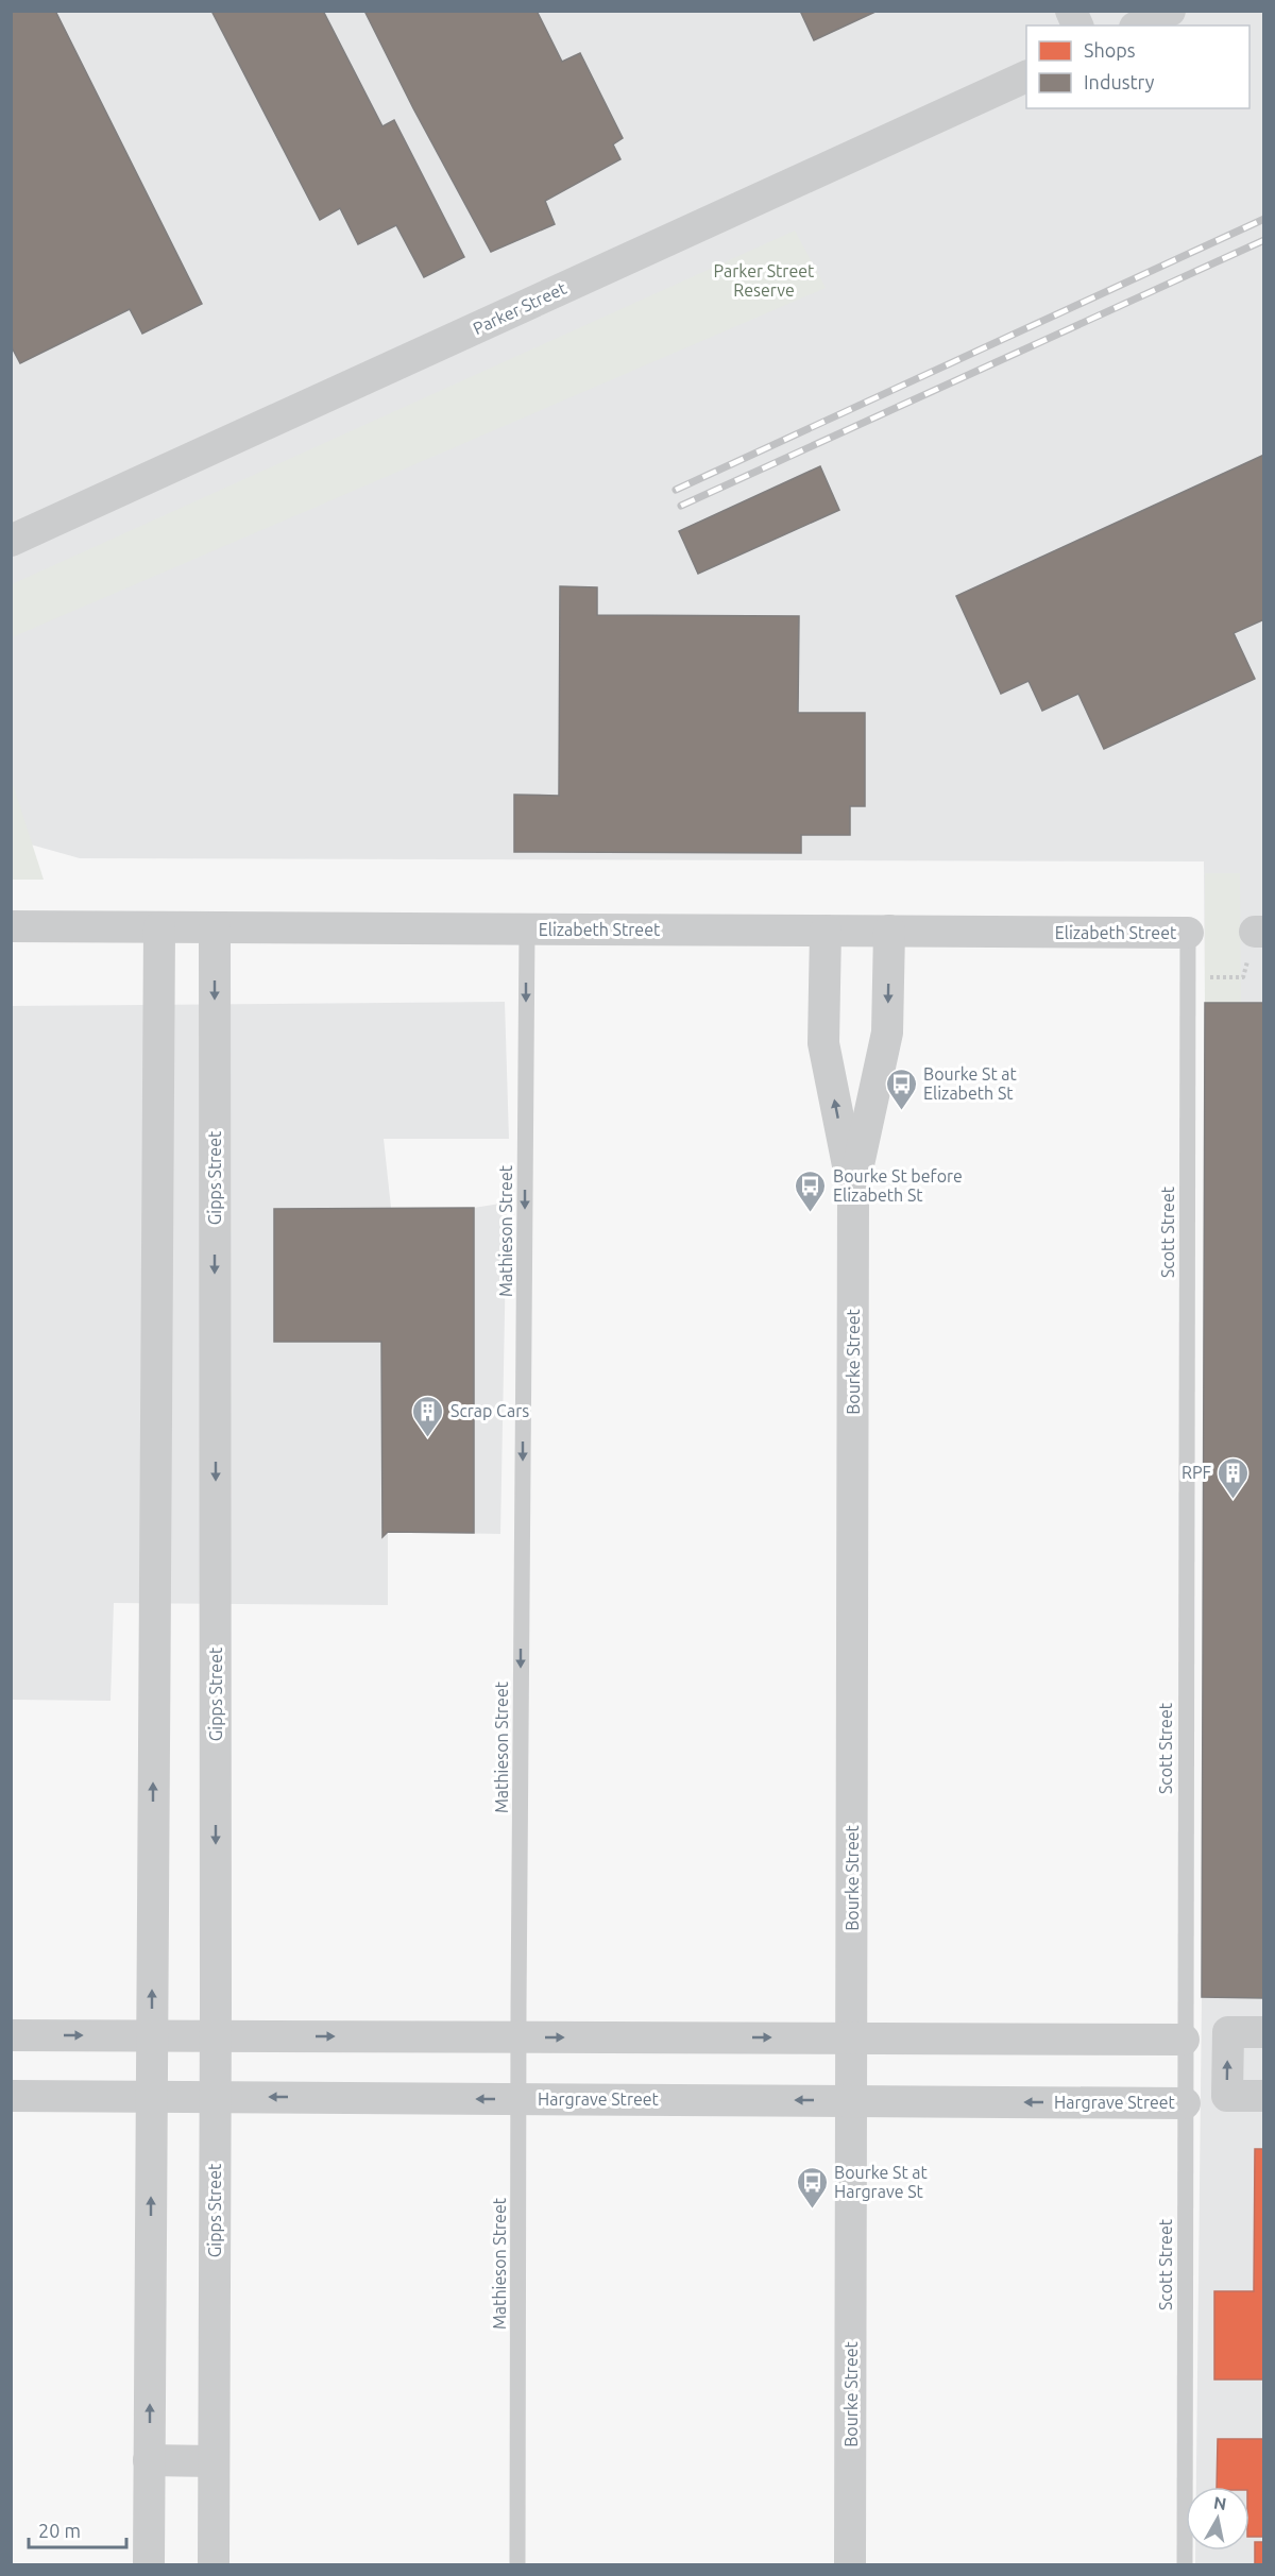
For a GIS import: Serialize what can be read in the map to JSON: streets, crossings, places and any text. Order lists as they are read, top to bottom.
{
  "streets": {
    "street": [
      "Parker Street",
      "Elizabeth Street",
      "Gipps Street",
      "Bourke Street",
      "Hargrave Street"
    ],
    "lane": ["Mathieson Street", "Scott Street"]
  },
  "crossings": [
    ["Elizabeth Street", "Gipps Street"],
    ["Elizabeth Street", "Mathieson Street"],
    ["Elizabeth Street", "Scott Street"],
    ["Elizabeth Street", "Bourke Street"],
    ["Gipps Street", "Hargrave Street"],
    ["Mathieson Street", "Hargrave Street"],
    ["Scott Street", "Hargrave Street"],
    ["Bourke Street", "Hargrave Street"]
  ],
  "one_way": ["Mathieson Street"],
  "parks": ["Parker Street Reserve"],
  "places": {
    "bus stop": ["Bourke St at Elizabeth St", "Bourke St before Elizabeth St", "Bourke St at Hargrave St"],
    "building": ["Scrap Cars", "RPF"]
  },
  "legend": ["Shops", "Industry"],
  "scale_bar": "20 m",
  "north": "top"
}
